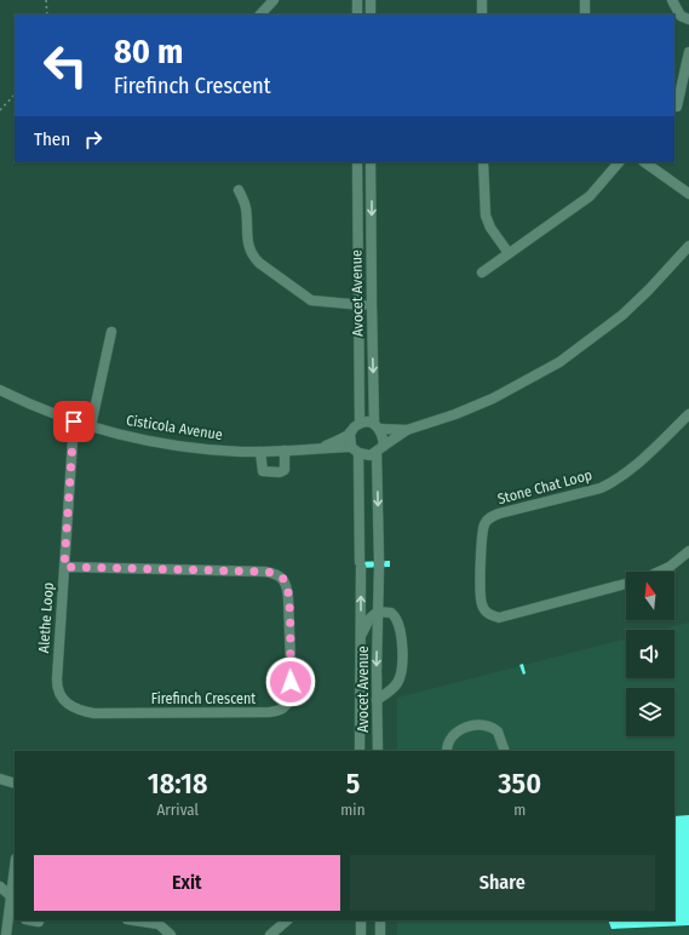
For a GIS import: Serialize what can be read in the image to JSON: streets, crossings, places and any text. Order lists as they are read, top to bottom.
{
  "streets": {
    "street": [
      "Avocet Avenue",
      "Cisticola Avenue",
      "Stone Chat Loop",
      "Alethe Loop",
      "Firefinch Crescent"
    ]
  },
  "crossings": [
    ["Avocet Avenue", "Cisticola Avenue"],
    ["Cisticola Avenue", "Alethe Loop"],
    ["Alethe Loop", "Firefinch Crescent"]
  ],
  "north": "top",
  "page": {
    "turn": ["80 m", "Firefinch Crescent"],
    "then": "Then",
    "eta": [
      "18:18",
      "Arrival",
      "5",
      "min",
      "350",
      "m"
    ],
    "buttons": ["Exit", "Share"]
  }
}
